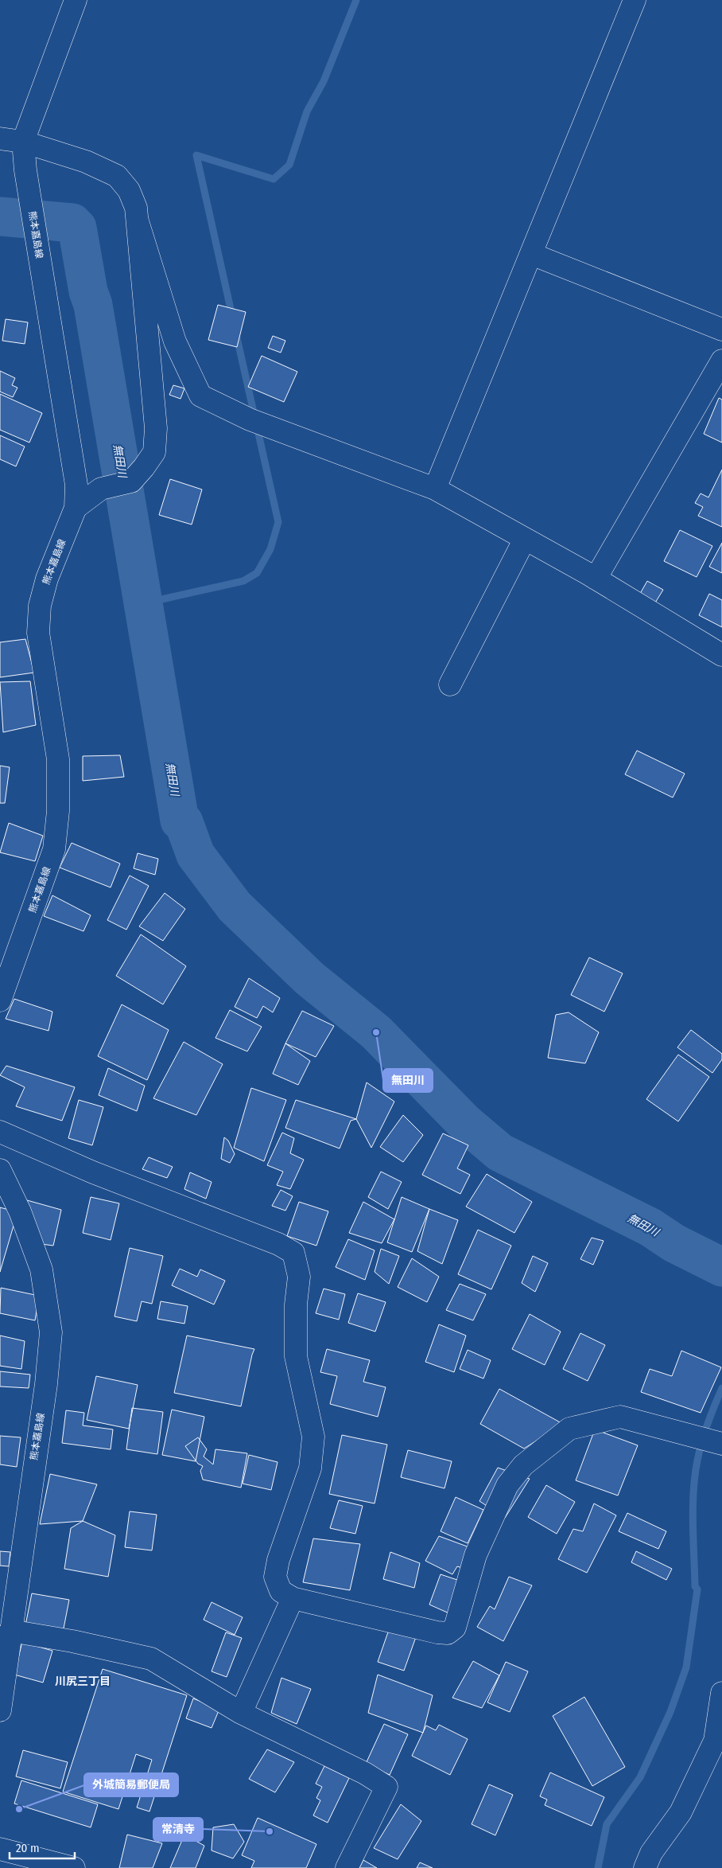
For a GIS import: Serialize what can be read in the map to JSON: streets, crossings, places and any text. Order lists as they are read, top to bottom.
{
  "streets": {
    "street": ["熊本嘉島線"]
  },
  "districts": ["川尻三丁目"],
  "water": ["無田川"],
  "places": ["無田川", "外城簡易郵便局", "常清寺"],
  "scale_bar": "20 m"
}
